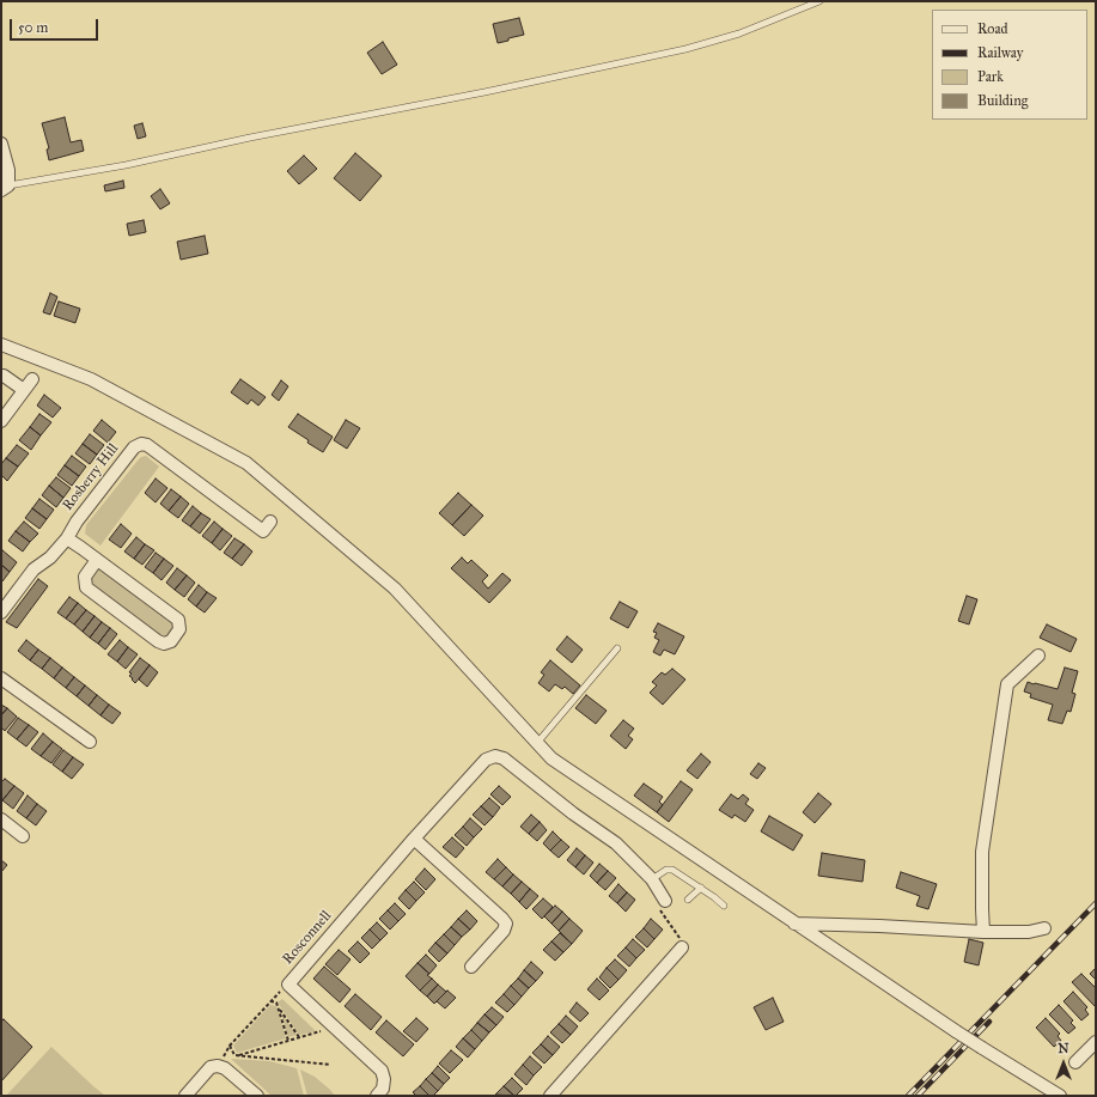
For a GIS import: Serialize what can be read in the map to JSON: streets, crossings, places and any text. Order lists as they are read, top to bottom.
{
  "streets": {
    "street": ["Rosberry Hill", "Rosconnell"]
  },
  "legend": [
    "Road",
    "Railway",
    "Park",
    "Building"
  ],
  "scale_bar": "50 m",
  "north": "top"
}
